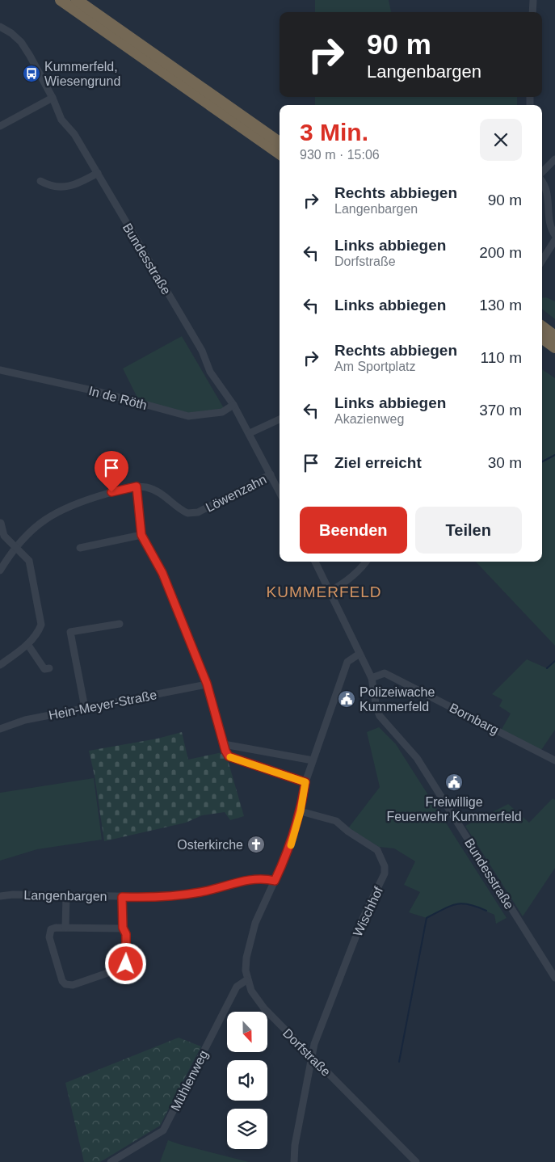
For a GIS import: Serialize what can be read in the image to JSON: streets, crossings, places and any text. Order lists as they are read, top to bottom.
{
  "streets": {
    "street": [
      "Bundesstraße",
      "In de Röth",
      "Löwenzahn",
      "Hein-Meyer-Straße",
      "Bornbarg",
      "Langenbargen",
      "Wischhof",
      "Dorfstraße",
      "Mühlenweg"
    ]
  },
  "crossings": [
    ["Bundesstraße", "In de Röth"],
    ["Bundesstraße", "Löwenzahn"],
    ["Bundesstraße", "Bornbarg"],
    ["Bundesstraße", "Dorfstraße"],
    ["Langenbargen", "Dorfstraße"],
    ["Wischhof", "Dorfstraße"],
    ["Dorfstraße", "Mühlenweg"]
  ],
  "districts": ["KUMMERFELD"],
  "places": {
    "bus stop": ["Kummerfeld, Wiesengrund"],
    "public building": ["Polizeiwache Kummerfeld", "Freiwillige Feuerwehr Kummerfeld"],
    "church": ["Osterkirche"]
  },
  "north": "bottom",
  "page": {
    "turn": ["90 m", "Langenbargen"],
    "heading": ["3 Min.", "930 m · 15:06"],
    "list": [
      {
        "name": "Rechts abbiegen",
        "note": "Langenbargen",
        "value": "90 m"
      },
      {
        "name": "Links abbiegen",
        "note": "Dorfstraße",
        "value": "200 m"
      },
      {
        "name": "Links abbiegen",
        "value": "130 m"
      },
      {
        "name": "Rechts abbiegen",
        "note": "Am Sportplatz",
        "value": "110 m"
      },
      {
        "name": "Links abbiegen",
        "note": "Akazienweg",
        "value": "370 m"
      },
      {
        "name": "Ziel erreicht",
        "value": "30 m"
      }
    ],
    "buttons": ["Beenden", "Teilen"]
  }
}
